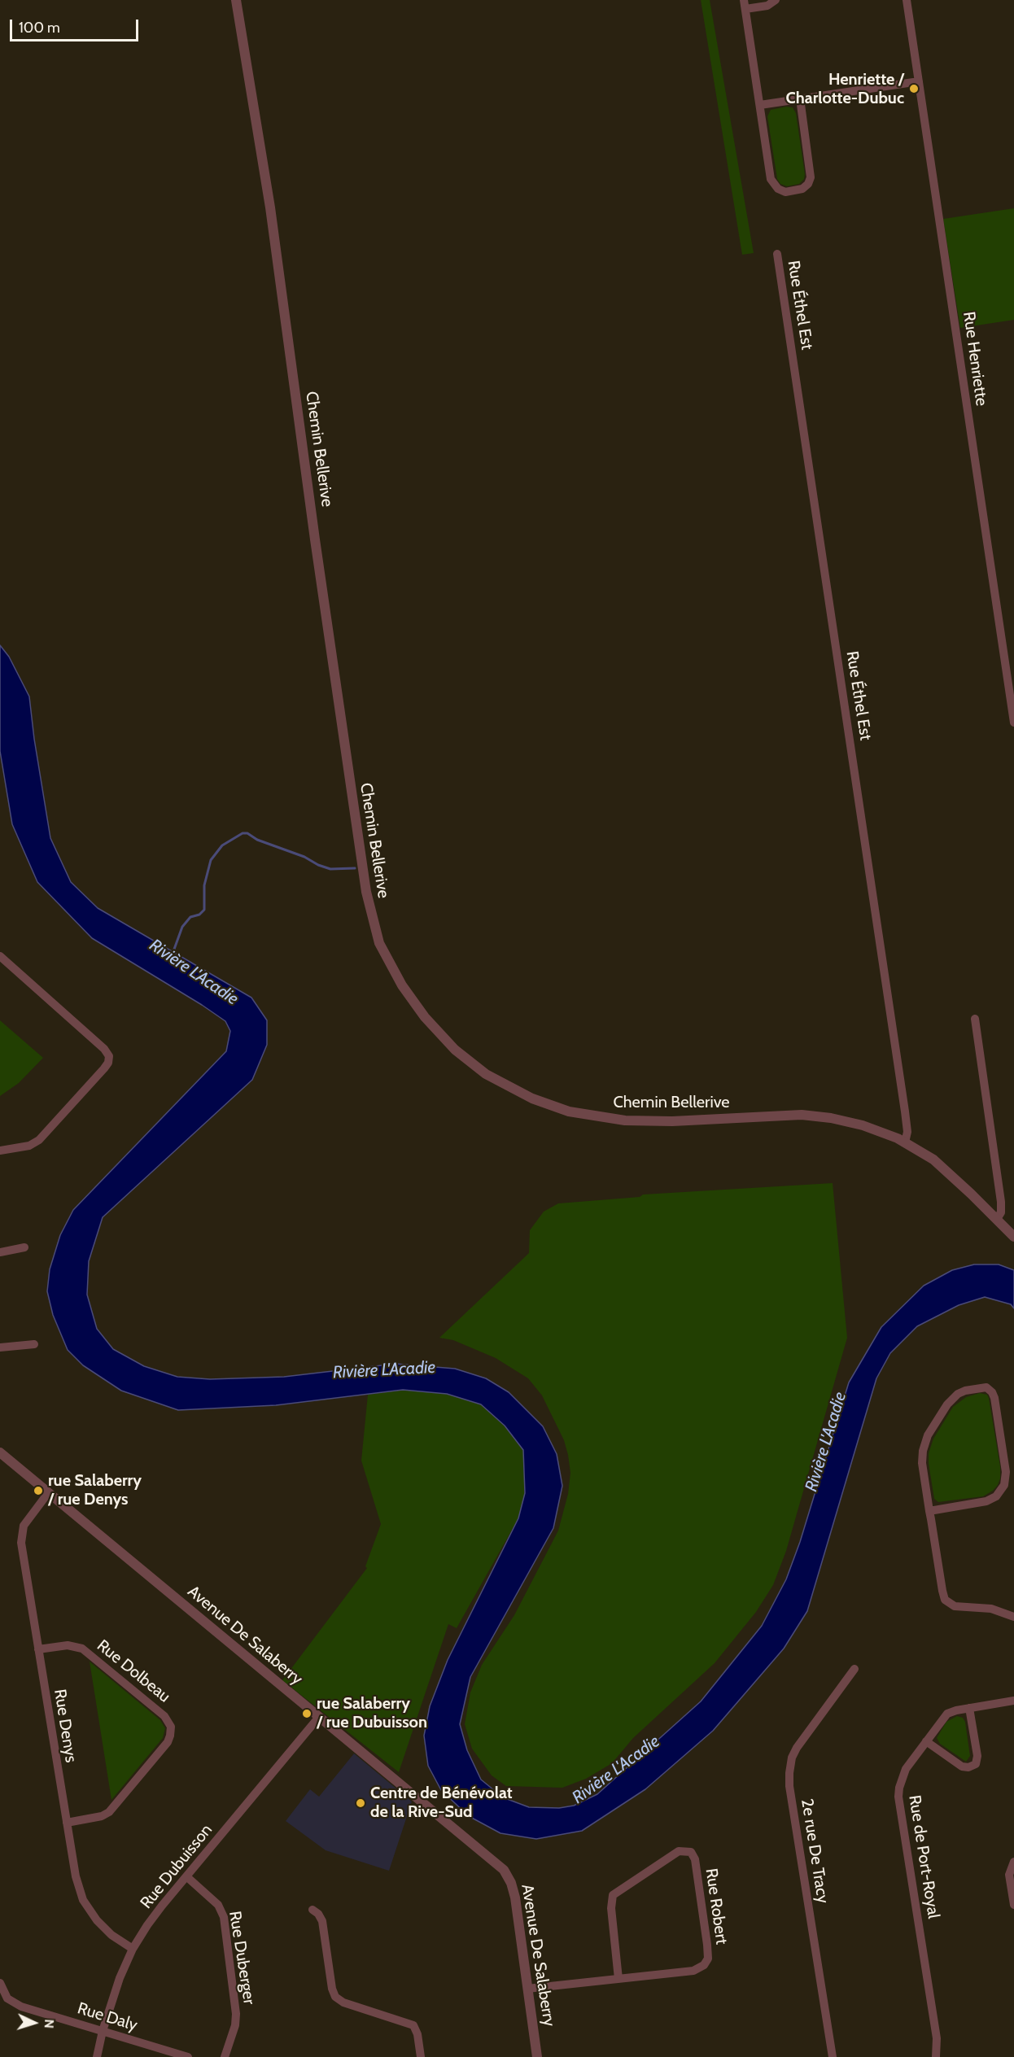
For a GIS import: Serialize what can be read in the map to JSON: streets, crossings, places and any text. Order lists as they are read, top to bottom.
{
  "streets": {
    "street": [
      "Rue Éthel Est",
      "Rue Henriette",
      "Chemin Bellerive",
      "Avenue De Salaberry",
      "Rue Dolbeau",
      "Rue Denys",
      "2e rue De Tracy",
      "Rue de Port-Royal",
      "Rue Dubuisson",
      "Rue Robert",
      "Rue Duberger",
      "Rue Daly"
    ]
  },
  "crossings": [
    ["Rue Éthel Est", "Chemin Bellerive"],
    ["Avenue De Salaberry", "Rue Denys"],
    ["Avenue De Salaberry", "Rue Dubuisson"],
    ["Avenue De Salaberry", "Rue Robert"],
    ["Rue Dolbeau", "Rue Denys"],
    ["Rue Denys", "Rue Dubuisson"],
    ["Rue Dubuisson", "Rue Duberger"],
    ["Rue Dubuisson", "Rue Daly"]
  ],
  "water": ["Rivière L'Acadie"],
  "places": [
    "Henriette / Charlotte-Dubuc",
    "rue Salaberry / rue Denys",
    "rue Salaberry / rue Dubuisson",
    "Centre de Bénévolat de la Rive-Sud"
  ],
  "scale_bar": "100 m",
  "north": "right"
}
